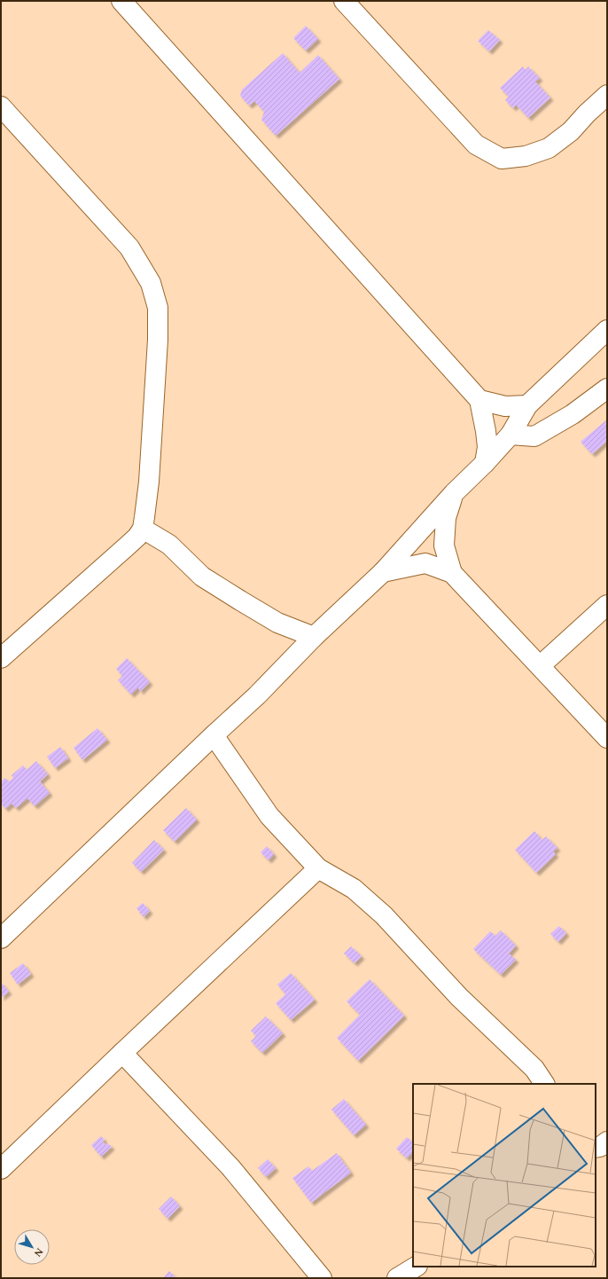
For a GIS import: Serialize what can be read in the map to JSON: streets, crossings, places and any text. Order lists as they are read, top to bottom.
{
  "north": "bottom right"
}
